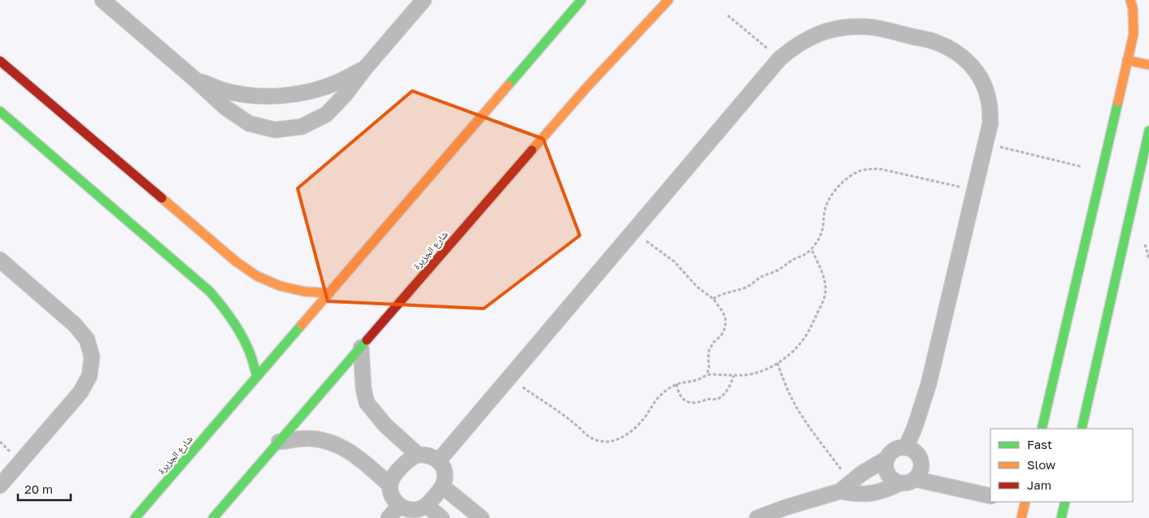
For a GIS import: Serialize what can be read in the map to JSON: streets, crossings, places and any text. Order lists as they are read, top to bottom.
{
  "streets": {
    "street": ["شارع الجزيرة"]
  },
  "legend": ["Fast", "Slow", "Jam"],
  "scale_bar": "20 m"
}
